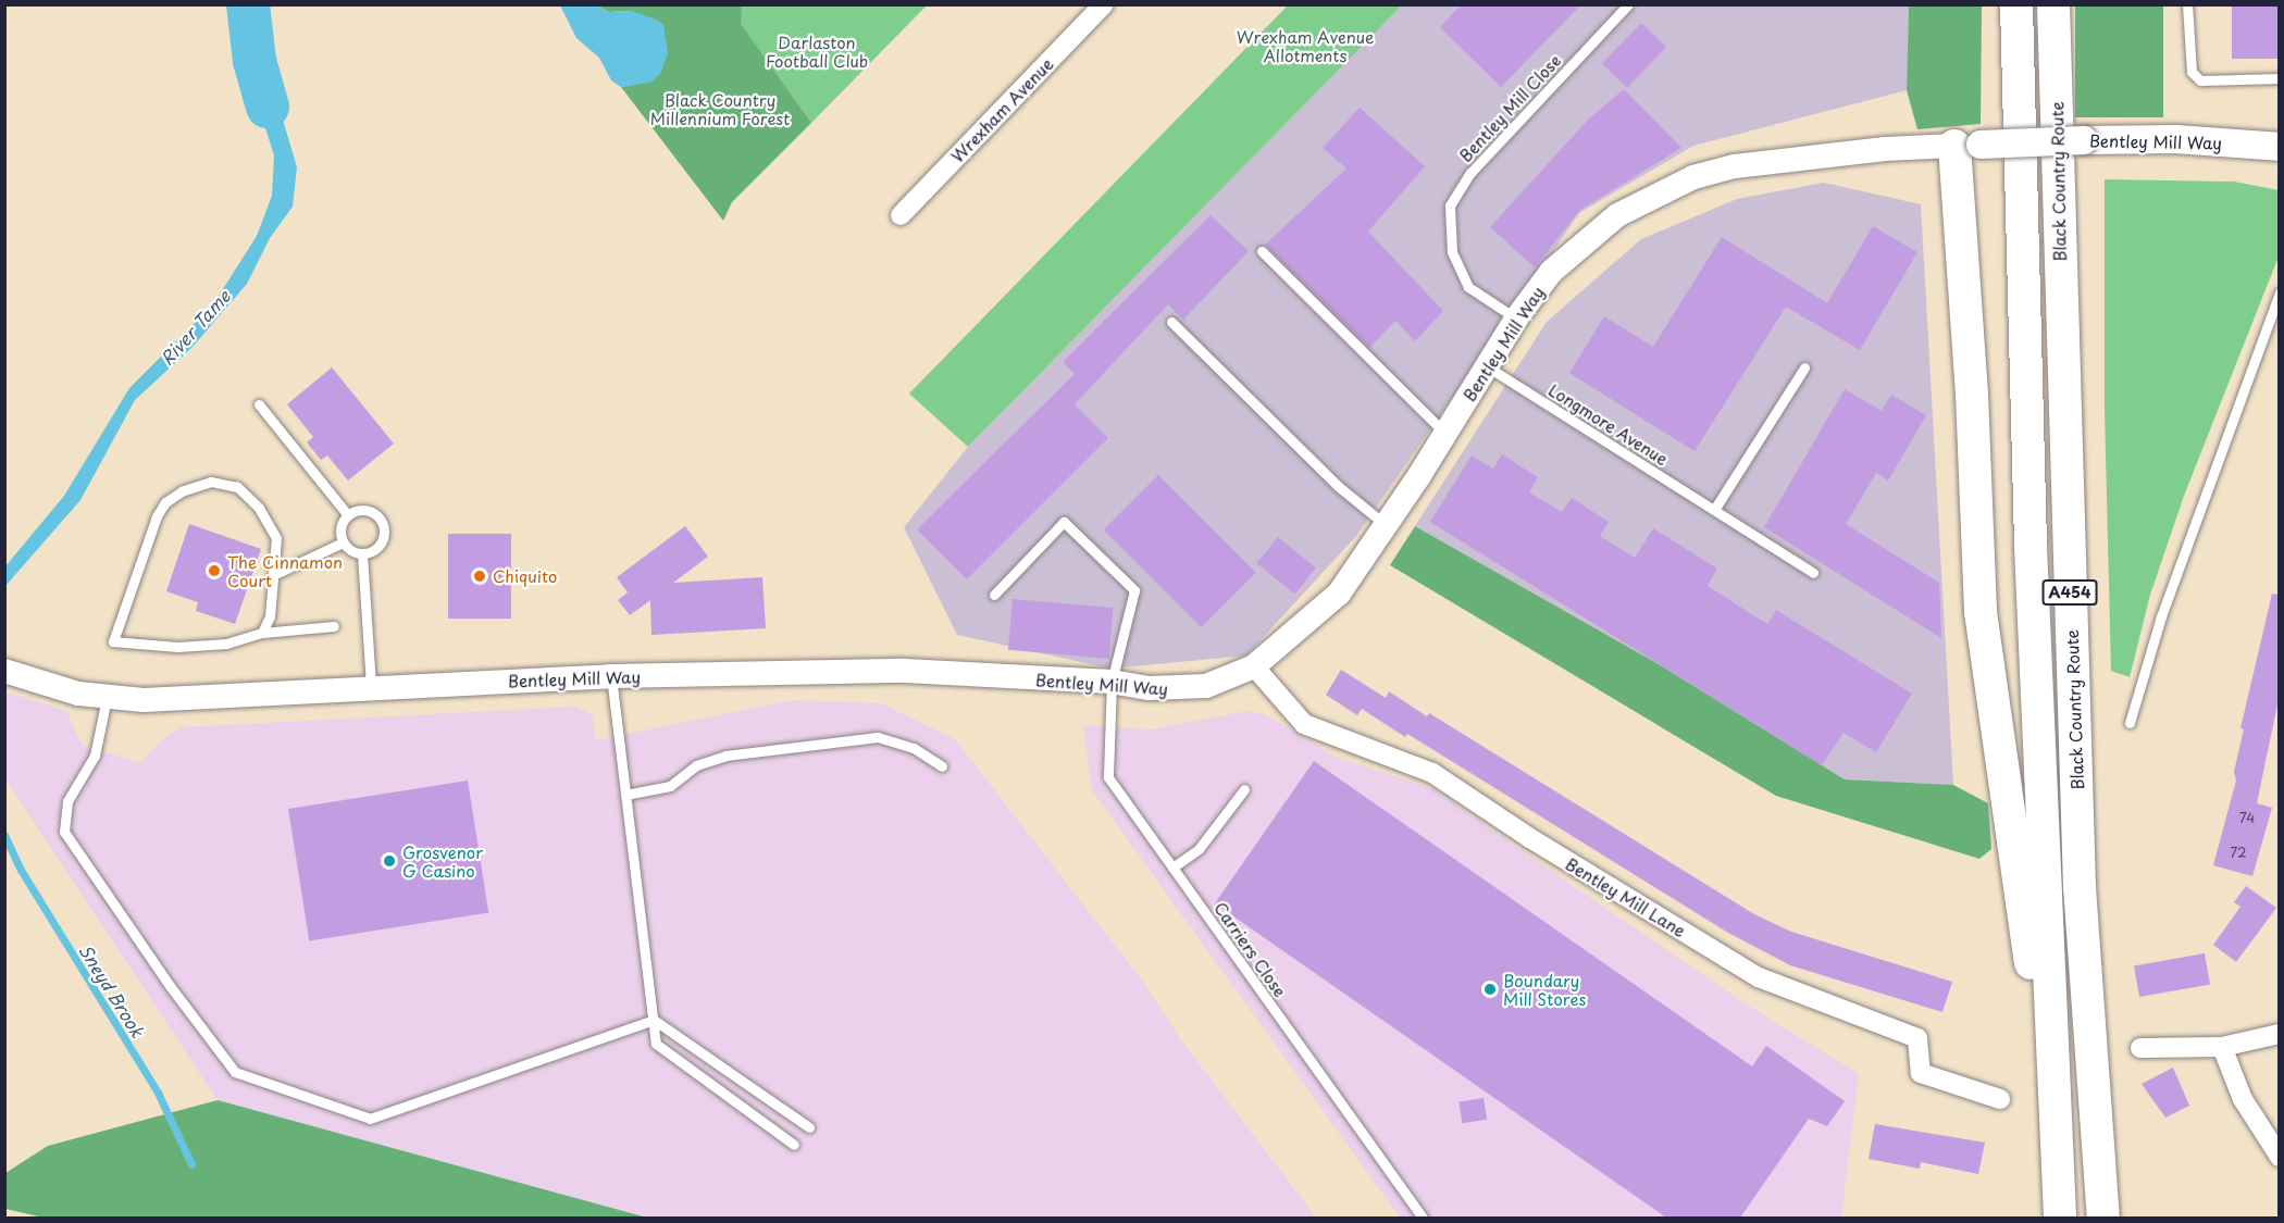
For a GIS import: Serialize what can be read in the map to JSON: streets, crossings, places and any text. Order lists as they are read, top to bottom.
{
  "streets": {
    "highway": ["Black Country Route", "A454"],
    "main road": ["Bentley Mill Way"],
    "street": ["Wrexham Avenue", "Bentley Mill Lane"],
    "lane": ["Bentley Mill Close", "Longmore Avenue", "Carriers Close"]
  },
  "crossings": [
    ["Bentley Mill Close", "Bentley Mill Way"],
    ["Bentley Mill Way", "Longmore Avenue"],
    ["Bentley Mill Way", "Bentley Mill Lane"],
    ["Bentley Mill Way", "Carriers Close"]
  ],
  "water": ["River Tame", "Sneyd Brook"],
  "parks": ["Wrexham Avenue Allotments", "Darlaston Football Club", "Black Country Millennium Forest"],
  "places": [
    "The Cinnamon Court",
    "Chiquito",
    "Grosvenor G Casino",
    "Boundary Mill Stores"
  ],
  "house_numbers": ["74", "72"]
}
